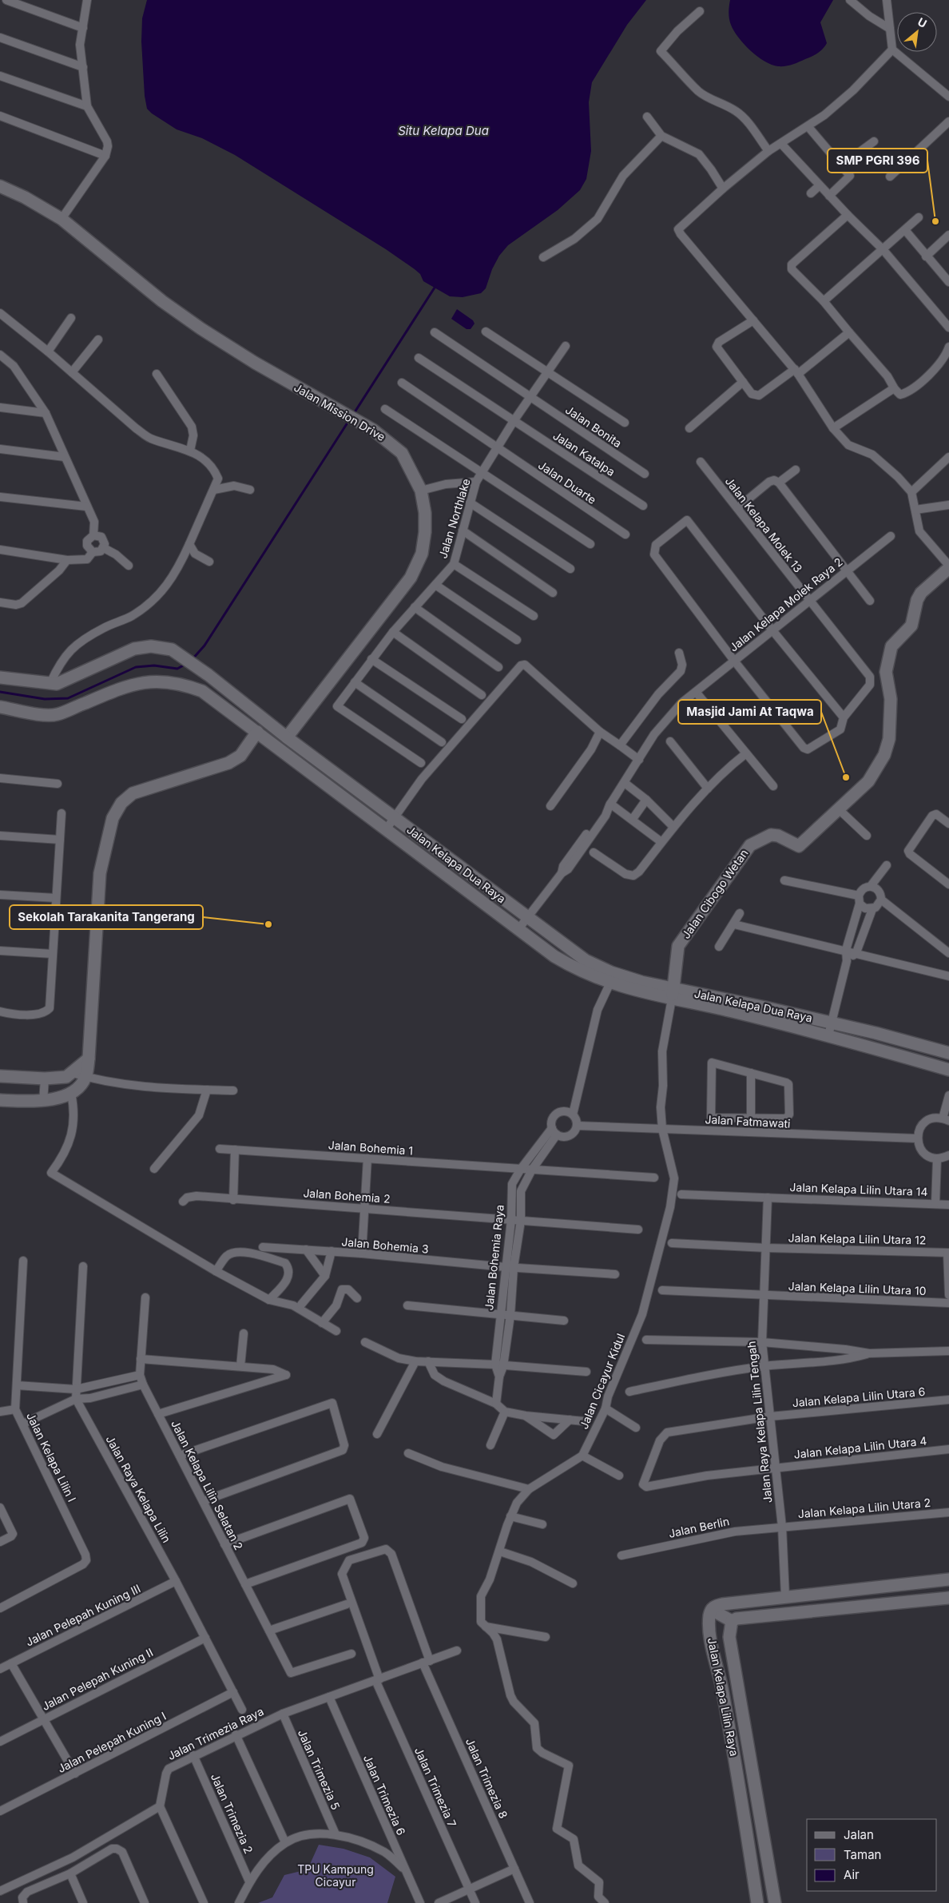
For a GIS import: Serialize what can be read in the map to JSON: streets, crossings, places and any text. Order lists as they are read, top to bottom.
{
  "streets": {
    "street": [
      "Jalan Mission Drive",
      "Jalan Bonita",
      "Jalan Katalpa",
      "Jalan Duarte",
      "Jalan Northlake",
      "Jalan Kelapa Molek 13",
      "Jalan Kelapa Molek Raya 2",
      "Jalan Kelapa Dua Raya",
      "Jalan Cibogo Wetan",
      "Jalan Fatmawati",
      "Jalan Bohemia 1",
      "Jalan Kelapa Lilin Utara 14",
      "Jalan Bohemia 2",
      "Jalan Kelapa Lilin Utara 12",
      "Jalan Bohemia 3",
      "Jalan Bohemia Raya",
      "Jalan Kelapa Lilin Utara 10",
      "Jalan Cicayur Kidul",
      "Jalan Kelapa Lilin Utara 6",
      "Jalan Raya Kelapa Lilin Tengah",
      "Jalan Kelapa Lilin Utara 4",
      "Jalan Kelapa Lilin I",
      "Jalan Kelapa Lilin Selatan 2",
      "Jalan Raya Kelapa Lilin",
      "Jalan Kelapa Lilin Utara 2",
      "Jalan Berlin",
      "Jalan Pelepah Kuning III",
      "Jalan Pelepah Kuning II",
      "Jalan Kelapa Lilin Raya",
      "Jalan Trimezia Raya",
      "Jalan Pelepah Kuning I",
      "Jalan Trimezia 5",
      "Jalan Trimezia 8",
      "Jalan Trimezia 7",
      "Jalan Trimezia 6",
      "Jalan Trimezia 2"
    ]
  },
  "crossings": [
    ["Jalan Mission Drive", "Jalan Kelapa Dua Raya"],
    ["Jalan Bonita", "Jalan Northlake"],
    ["Jalan Katalpa", "Jalan Northlake"],
    ["Jalan Duarte", "Jalan Northlake"],
    ["Jalan Kelapa Molek 13", "Jalan Kelapa Molek Raya 2"],
    ["Jalan Kelapa Molek Raya 2", "Jalan Kelapa Dua Raya"],
    ["Jalan Kelapa Dua Raya", "Jalan Cibogo Wetan"],
    ["Jalan Kelapa Dua Raya", "Jalan Cicayur Kidul"],
    ["Jalan Cibogo Wetan", "Jalan Cicayur Kidul"],
    ["Jalan Fatmawati", "Jalan Bohemia Raya"],
    ["Jalan Fatmawati", "Jalan Cicayur Kidul"],
    ["Jalan Bohemia 1", "Jalan Bohemia Raya"],
    ["Jalan Kelapa Lilin Utara 14", "Jalan Raya Kelapa Lilin Tengah"],
    ["Jalan Bohemia 2", "Jalan Bohemia Raya"],
    ["Jalan Kelapa Lilin Utara 12", "Jalan Raya Kelapa Lilin Tengah"],
    ["Jalan Bohemia 3", "Jalan Bohemia Raya"],
    ["Jalan Kelapa Lilin Utara 10", "Jalan Raya Kelapa Lilin Tengah"],
    ["Jalan Kelapa Lilin Utara 6", "Jalan Raya Kelapa Lilin Tengah"],
    ["Jalan Kelapa Lilin Utara 6", "Jalan Kelapa Lilin Utara 4"],
    ["Jalan Raya Kelapa Lilin Tengah", "Jalan Kelapa Lilin Utara 4"],
    ["Jalan Raya Kelapa Lilin Tengah", "Jalan Kelapa Lilin Utara 2"],
    ["Jalan Raya Kelapa Lilin Tengah", "Jalan Berlin"],
    ["Jalan Raya Kelapa Lilin", "Jalan Pelepah Kuning III"],
    ["Jalan Raya Kelapa Lilin", "Jalan Pelepah Kuning II"],
    ["Jalan Raya Kelapa Lilin", "Jalan Pelepah Kuning I"],
    ["Jalan Kelapa Lilin Utara 2", "Jalan Berlin"],
    ["Jalan Trimezia Raya", "Jalan Trimezia 5"],
    ["Jalan Trimezia Raya", "Jalan Trimezia 8"],
    ["Jalan Trimezia Raya", "Jalan Trimezia 7"],
    ["Jalan Trimezia Raya", "Jalan Trimezia 6"],
    ["Jalan Trimezia Raya", "Jalan Trimezia 2"],
    ["Jalan Trimezia 8", "Jalan Trimezia 7"]
  ],
  "water": ["Situ Kelapa Dua"],
  "parks": ["TPU Kampung Cicayur"],
  "places": ["SMP PGRI 396", "Masjid Jami At Taqwa", "Sekolah Tarakanita Tangerang"],
  "legend": ["Jalan", "Taman", "Air"],
  "north": "top right"
}
